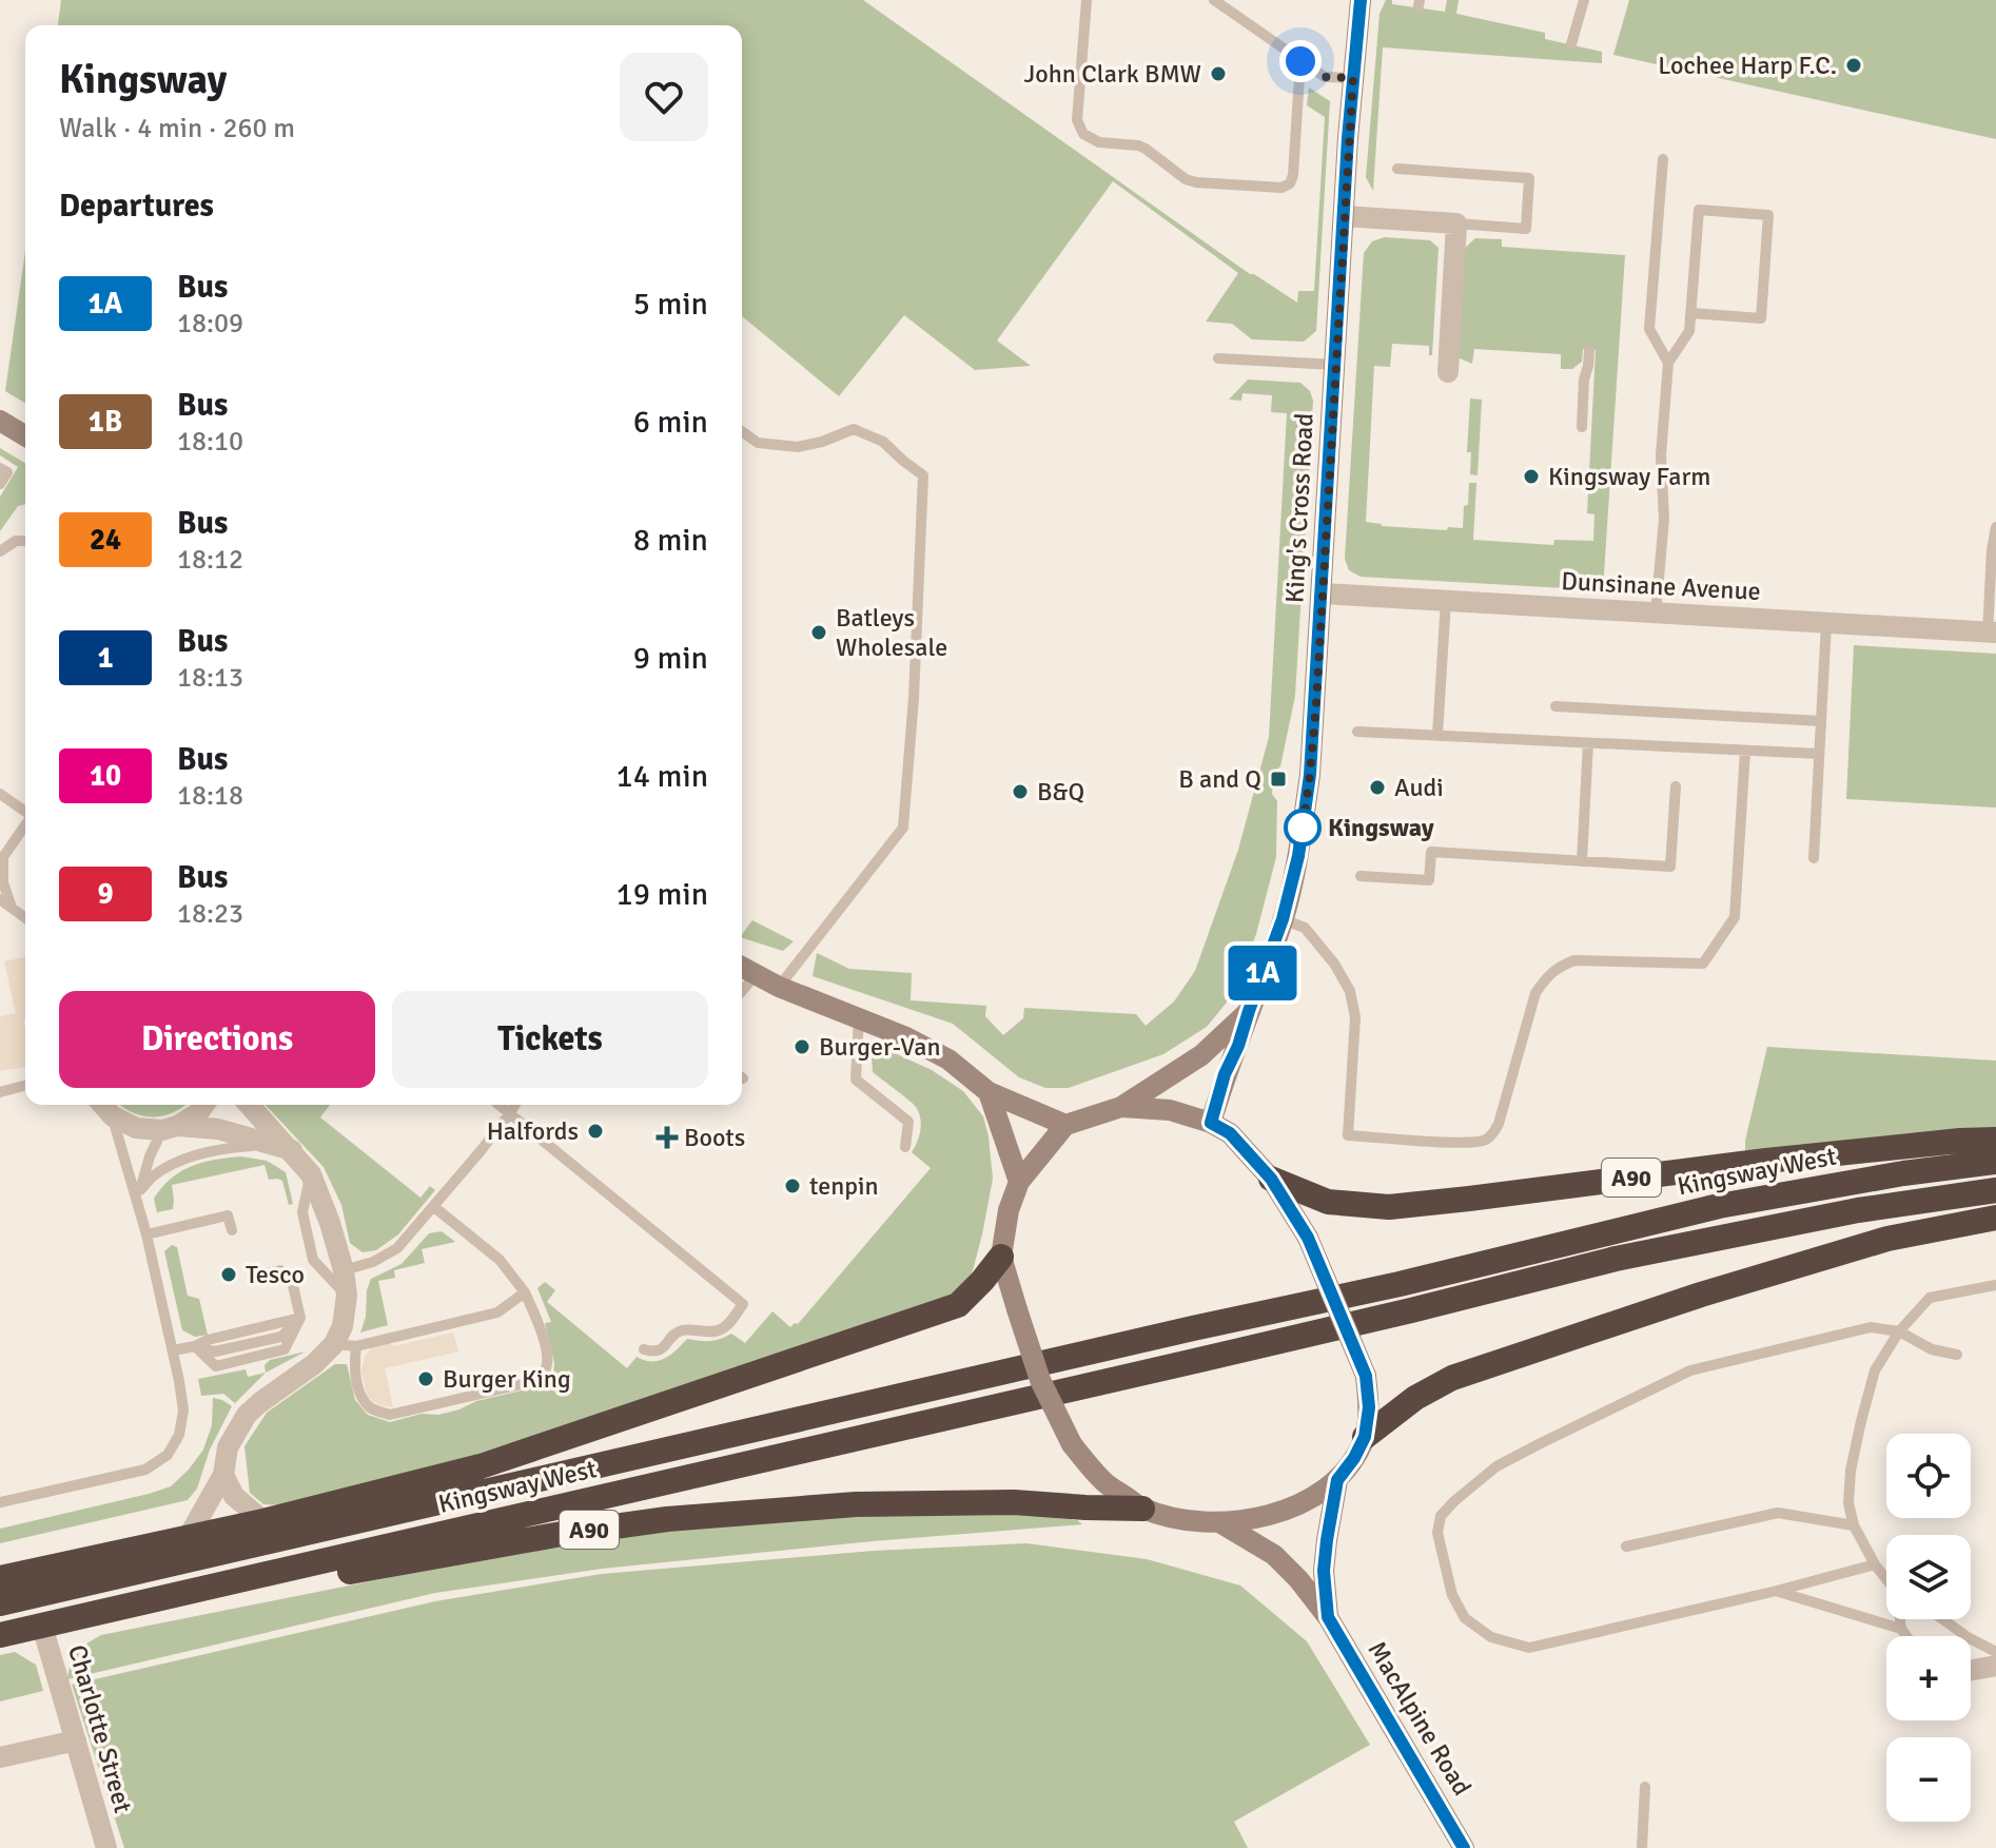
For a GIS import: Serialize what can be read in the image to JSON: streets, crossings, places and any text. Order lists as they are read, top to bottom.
{
  "streets": {
    "highway": ["Kingsway West", "A90"],
    "street": [
      "King's Cross Road",
      "Dunsinane Avenue",
      "MacAlpine Road",
      "Charlotte Street"
    ]
  },
  "crossings": [
    ["King's Cross Road", "Dunsinane Avenue"],
    ["Kingsway West", "A90"],
    ["Kingsway West", "Charlotte Street"],
    ["A90", "Charlotte Street"]
  ],
  "places": {
    "other": [
      "Lochee Harp F.C.",
      "John Clark BMW",
      "Kingsway Farm",
      "Batleys Wholesale",
      "Audi",
      "B&Q",
      "Kingsway",
      "Burger-Van",
      "Halfords",
      "tenpin",
      "Tesco",
      "Burger King"
    ],
    "transit": ["B and Q"],
    "health": ["Boots"]
  },
  "lines": ["bus line 1A"],
  "page": {
    "on_map": "1A",
    "heading": [
      ["Kingsway", "Walk · 4 min · 260 m"],
      "Departures"
    ],
    "list": [
      {
        "mark": "1A",
        "name": "Bus",
        "note": "18:09",
        "value": "5 min"
      },
      {
        "mark": "1B",
        "name": "Bus",
        "note": "18:10",
        "value": "6 min"
      },
      {
        "mark": "24",
        "name": "Bus",
        "note": "18:12",
        "value": "8 min"
      },
      {
        "mark": "1",
        "name": "Bus",
        "note": "18:13",
        "value": "9 min"
      },
      {
        "mark": "10",
        "name": "Bus",
        "note": "18:18",
        "value": "14 min"
      },
      {
        "mark": "9",
        "name": "Bus",
        "note": "18:23",
        "value": "19 min"
      }
    ],
    "buttons": ["Directions", "Tickets"],
    "map_buttons": ["+", "−"]
  }
}
